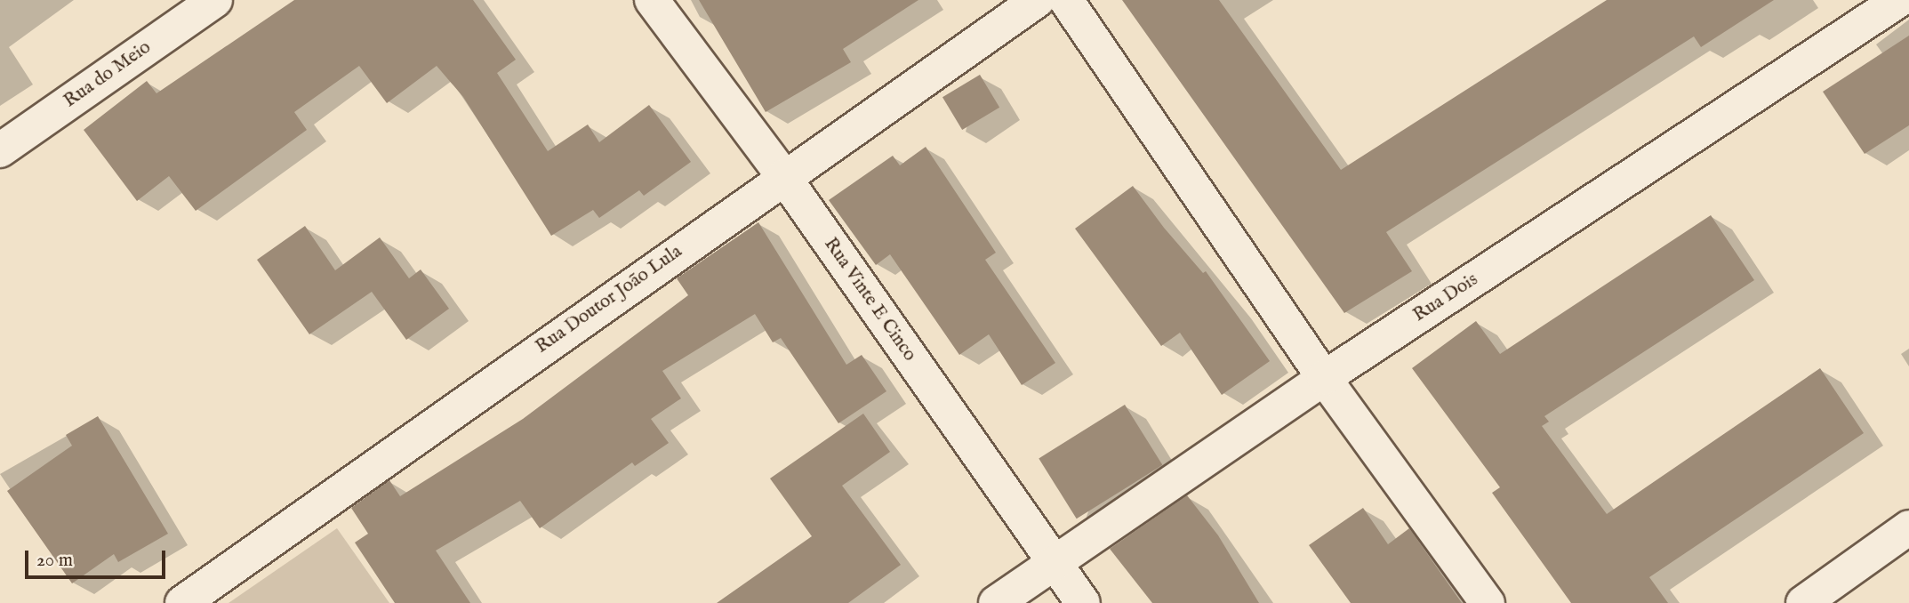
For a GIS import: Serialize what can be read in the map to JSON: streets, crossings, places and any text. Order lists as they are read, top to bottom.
{
  "streets": {
    "street": [
      "Rua do Meio",
      "Rua Dois",
      "Rua Doutor João Lula",
      "Rua Vinte E Cinco"
    ]
  },
  "crossings": [
    ["Rua Dois", "Rua Vinte E Cinco"],
    ["Rua Doutor João Lula", "Rua Vinte E Cinco"]
  ],
  "scale_bar": "20 m"
}
